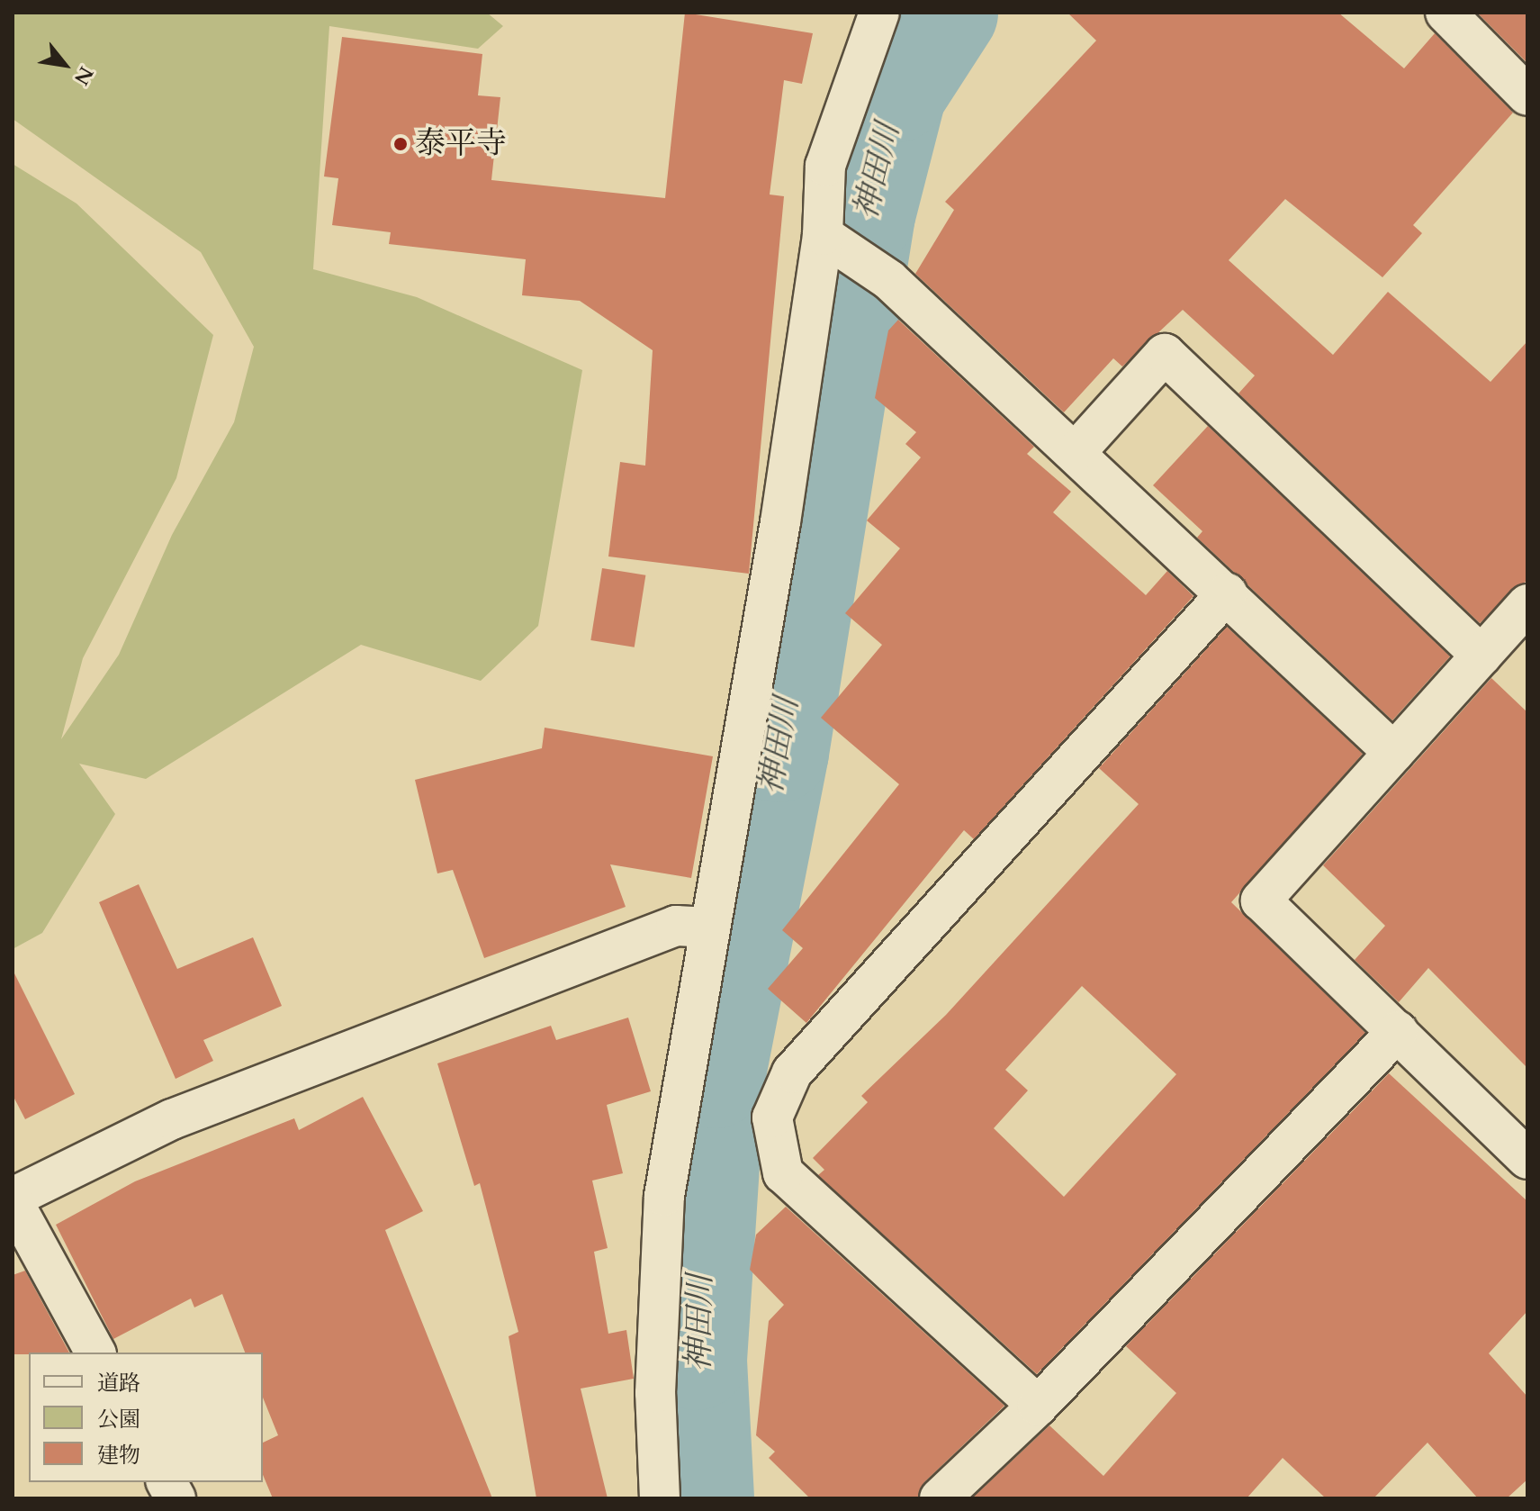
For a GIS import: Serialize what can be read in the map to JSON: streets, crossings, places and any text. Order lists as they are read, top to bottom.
{
  "water": ["神田川"],
  "places": ["泰平寺"],
  "legend": ["道路", "公園", "建物"],
  "north": "bottom right"
}
